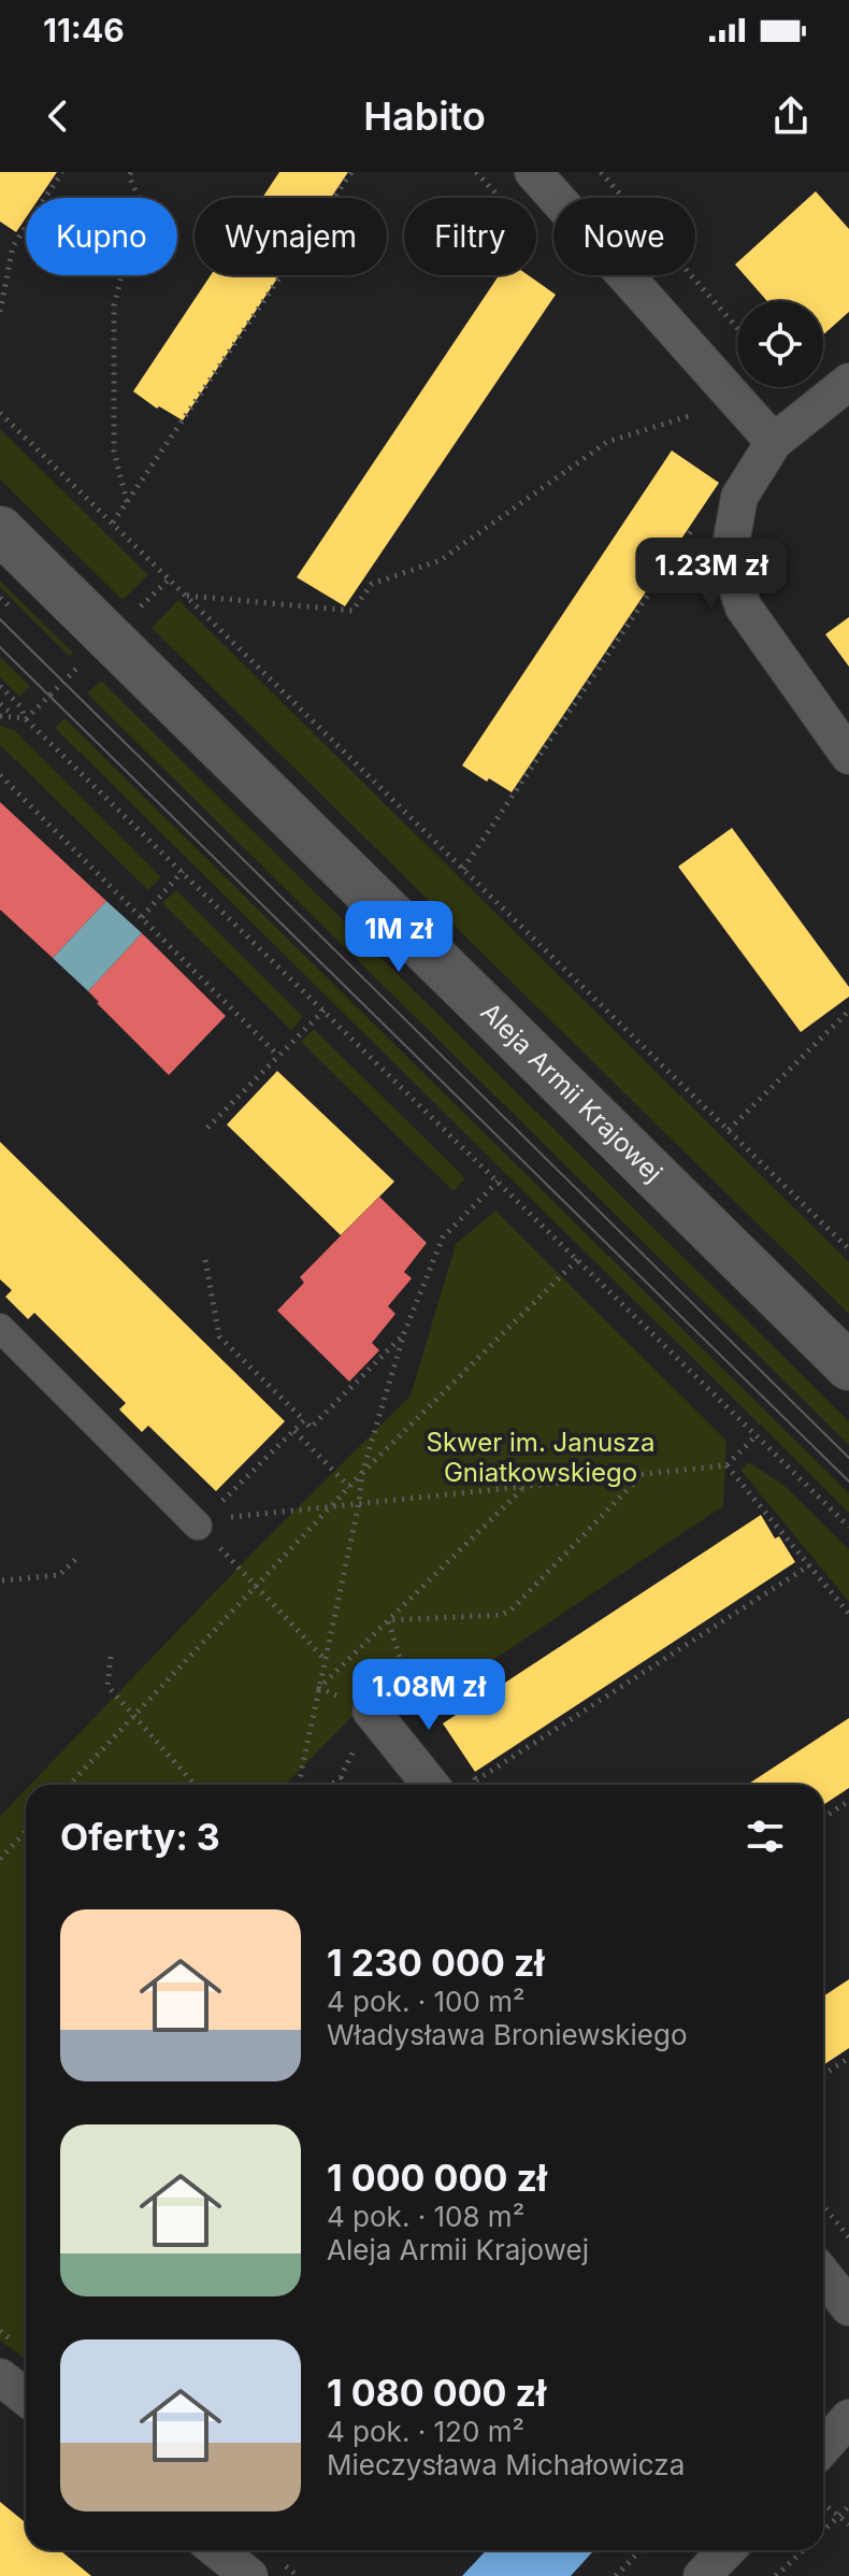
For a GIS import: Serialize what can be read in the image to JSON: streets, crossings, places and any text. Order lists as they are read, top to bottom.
{
  "streets": {
    "main road": ["Aleja Armii Krajowej"]
  },
  "parks": ["Skwer im. Janusza Gniatkowskiego"],
  "page": {
    "status": "11:46",
    "header": "Habito",
    "chip": [
      "Kupno",
      "Wynajem",
      "Filtry",
      "Nowe"
    ],
    "price": ["1.23M zł", "1M zł", "1.08M zł"],
    "heading": "Oferty: 3",
    "list": [
      {
        "name": "1 230 000 zł",
        "note": "4 pok. · 100 m² · Władysława Broniewskiego"
      },
      {
        "name": "1 000 000 zł",
        "note": "4 pok. · 108 m² · Aleja Armii Krajowej"
      },
      {
        "name": "1 080 000 zł",
        "note": "4 pok. · 120 m² · Mieczysława Michałowicza"
      }
    ]
  }
}
